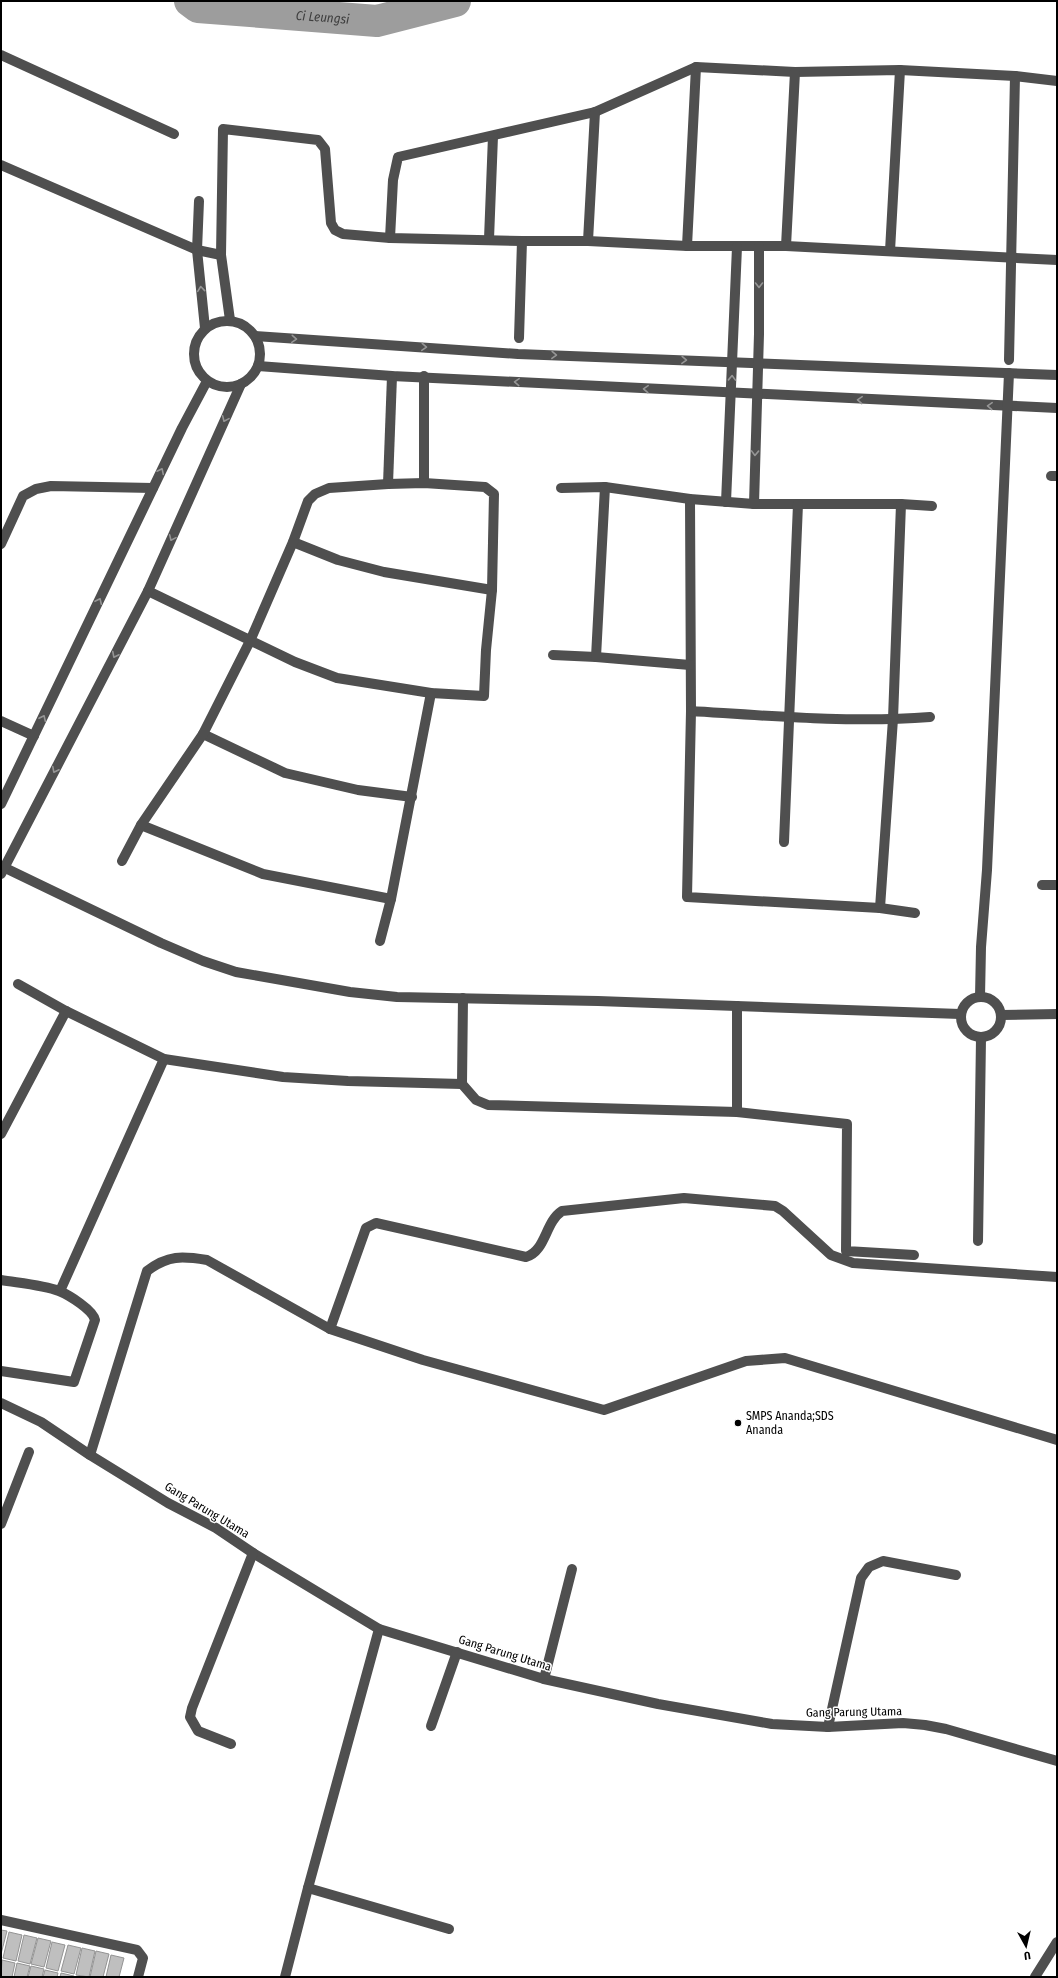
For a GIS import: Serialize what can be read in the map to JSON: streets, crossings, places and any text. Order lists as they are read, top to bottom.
{
  "streets": {
    "street": ["Gang Parung Utama"]
  },
  "water": ["Ci Leungsi"],
  "places": ["SMPS Ananda;SDS Ananda"],
  "north": "bottom"
}
